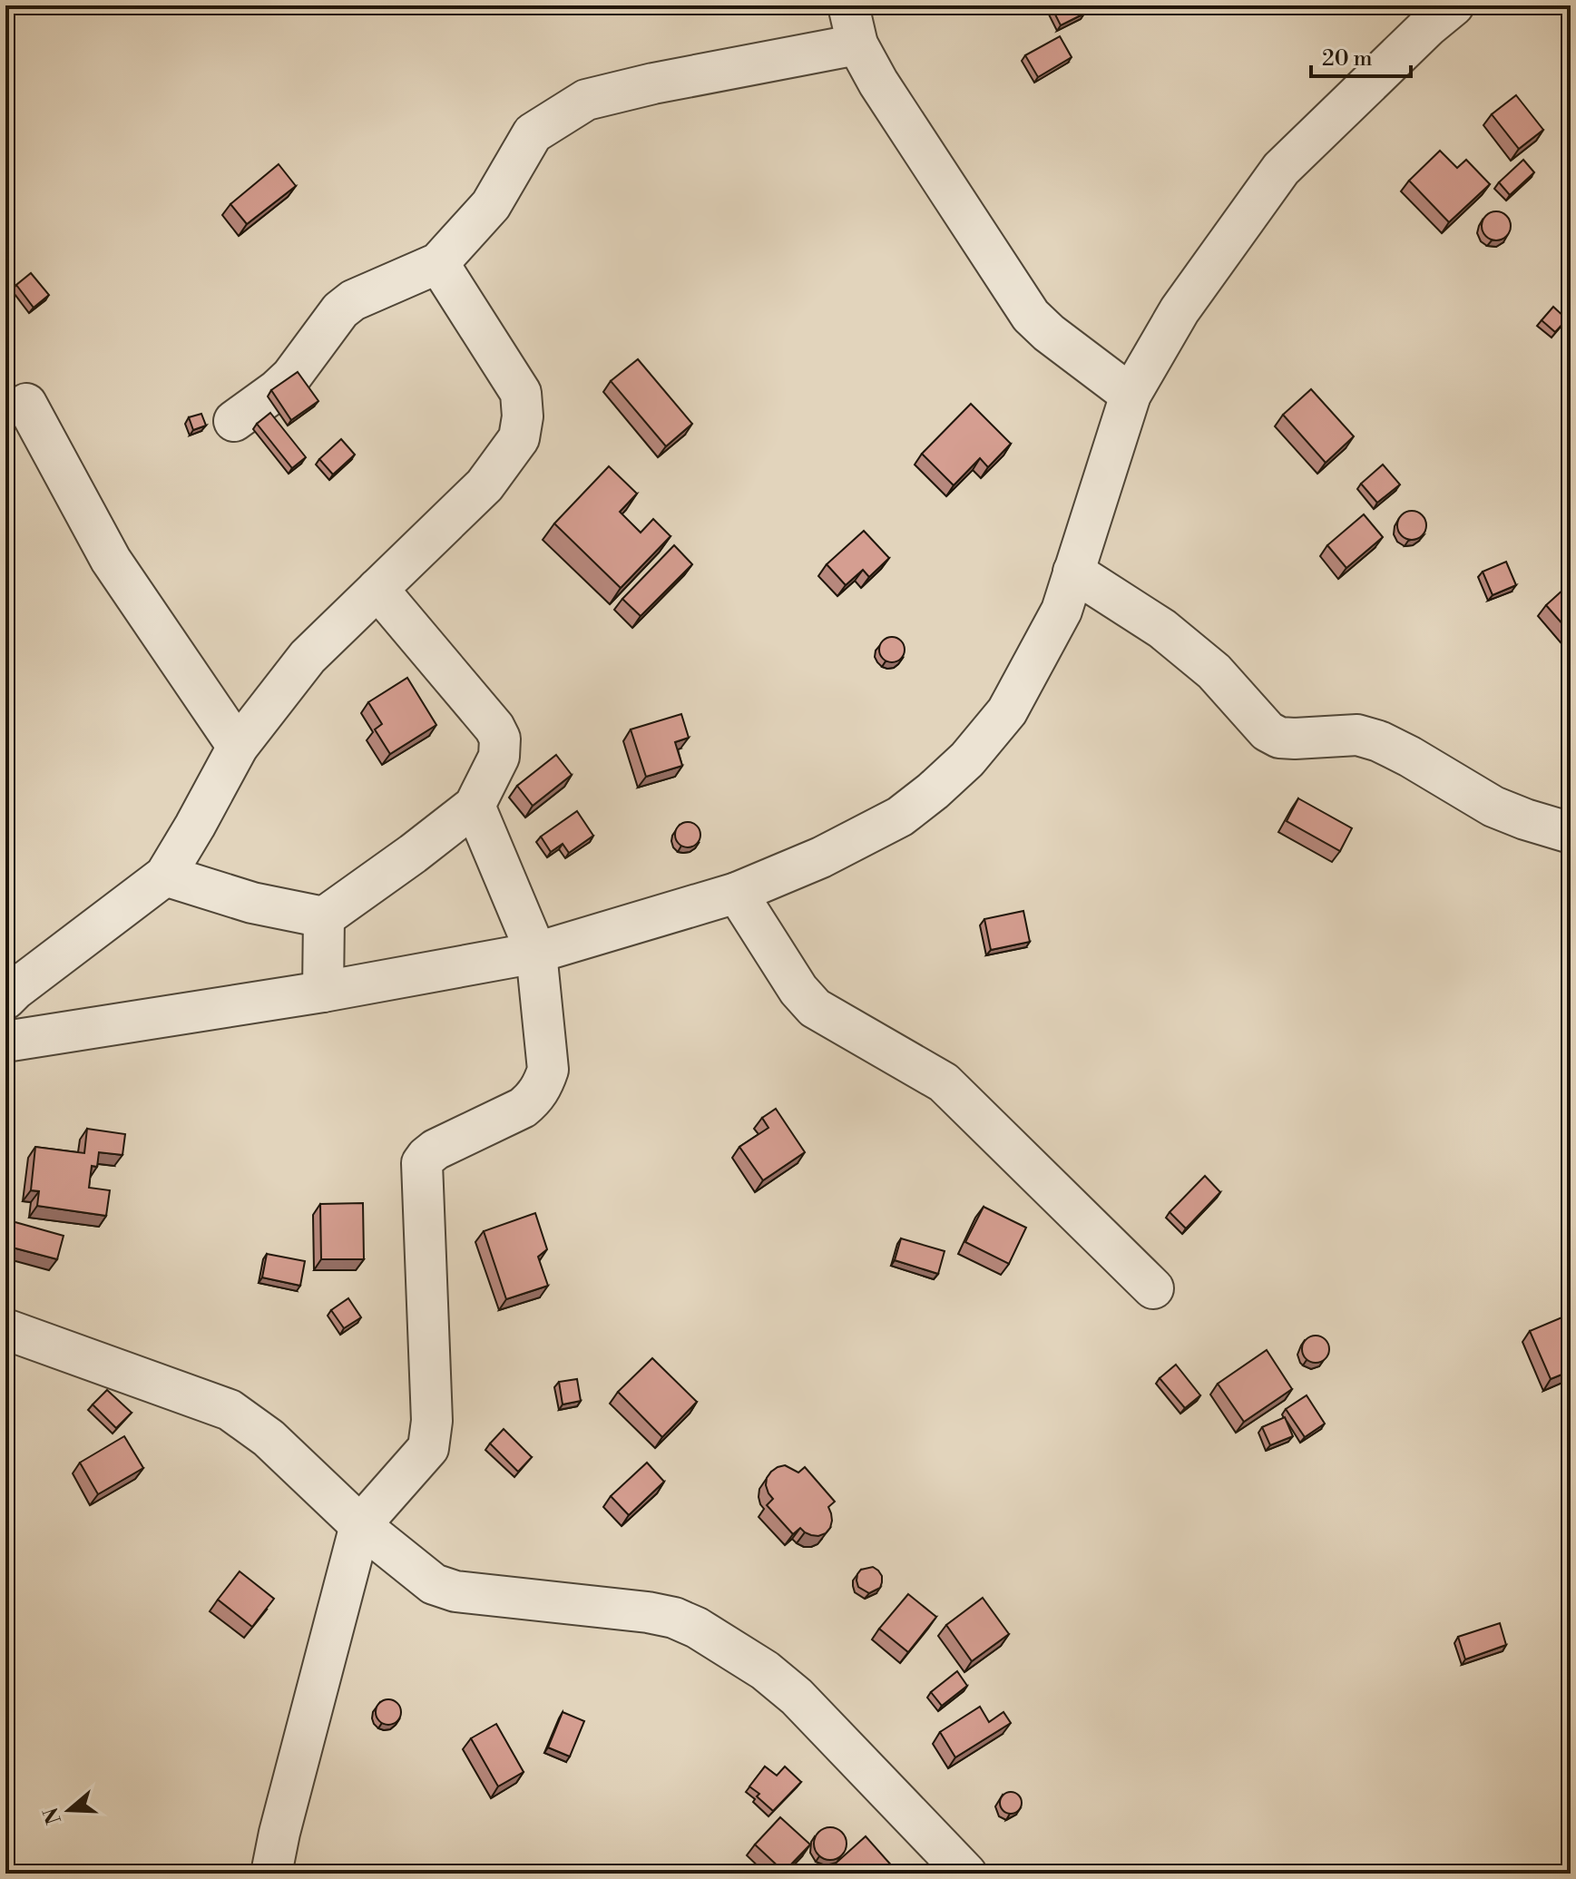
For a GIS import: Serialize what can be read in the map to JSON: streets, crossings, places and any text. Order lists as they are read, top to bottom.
{
  "scale_bar": "20 m",
  "north": "left"
}
